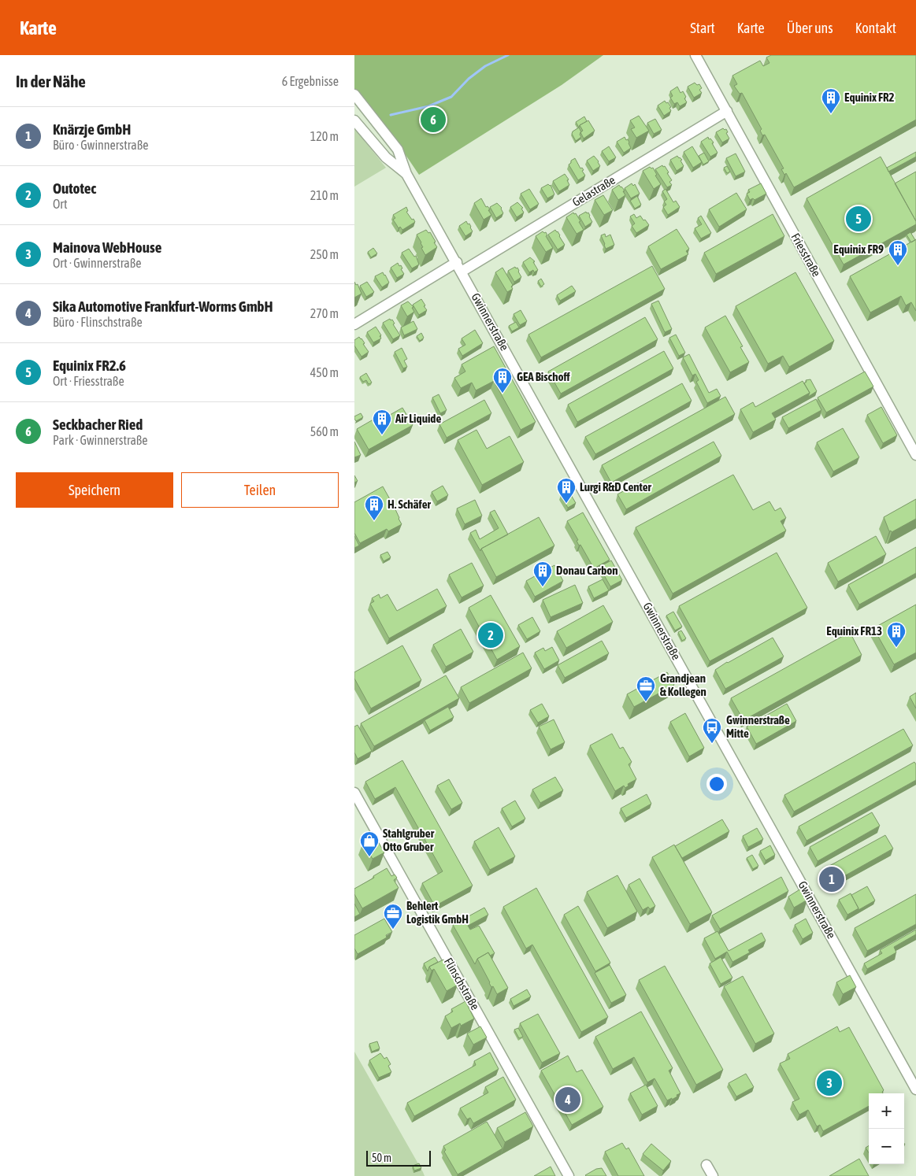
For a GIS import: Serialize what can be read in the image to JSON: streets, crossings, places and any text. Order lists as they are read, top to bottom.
{
  "streets": {
    "street": [
      "Gelastraße",
      "Friesstraße",
      "Gwinnerstraße",
      "Flinschstraße"
    ]
  },
  "crossings": [
    ["Gelastraße", "Friesstraße"],
    ["Gelastraße", "Gwinnerstraße"]
  ],
  "places": {
    "building": [
      "Equinix FR2",
      "Equinix FR9",
      "GEA Bischoff",
      "Air Liquide",
      "Lurgi R&D Center",
      "H. Schäfer",
      "Donau Carbon",
      "Equinix FR13"
    ],
    "office": ["Grandjean & Kollegen", "Behlert Logistik GmbH"],
    "bus stop": ["Gwinnerstraße Mitte"],
    "shop": ["Stahlgruber Otto Gruber"]
  },
  "scale_bar": "50 m",
  "page": {
    "header": "Karte",
    "nav": [
      "Start",
      "Karte",
      "Über uns",
      "Kontakt"
    ],
    "heading": ["In der Nähe", "6 Ergebnisse"],
    "pins": [
      "6",
      "5",
      "2",
      "1",
      "3",
      "4"
    ],
    "list": [
      {
        "mark": "1",
        "name": "Knärzje GmbH",
        "note": "Büro · Gwinnerstraße",
        "value": "120 m"
      },
      {
        "mark": "2",
        "name": "Outotec",
        "note": "Ort",
        "value": "210 m"
      },
      {
        "mark": "3",
        "name": "Mainova WebHouse",
        "note": "Ort · Gwinnerstraße",
        "value": "250 m"
      },
      {
        "mark": "4",
        "name": "Sika Automotive Frankfurt-Worms GmbH",
        "note": "Büro · Flinschstraße",
        "value": "270 m"
      },
      {
        "mark": "5",
        "name": "Equinix FR2.6",
        "note": "Ort · Friesstraße",
        "value": "450 m"
      },
      {
        "mark": "6",
        "name": "Seckbacher Ried",
        "note": "Park · Gwinnerstraße",
        "value": "560 m"
      }
    ],
    "buttons": ["Speichern", "Teilen"],
    "map_buttons": ["+", "−"],
    "scale": "50 m"
  }
}
